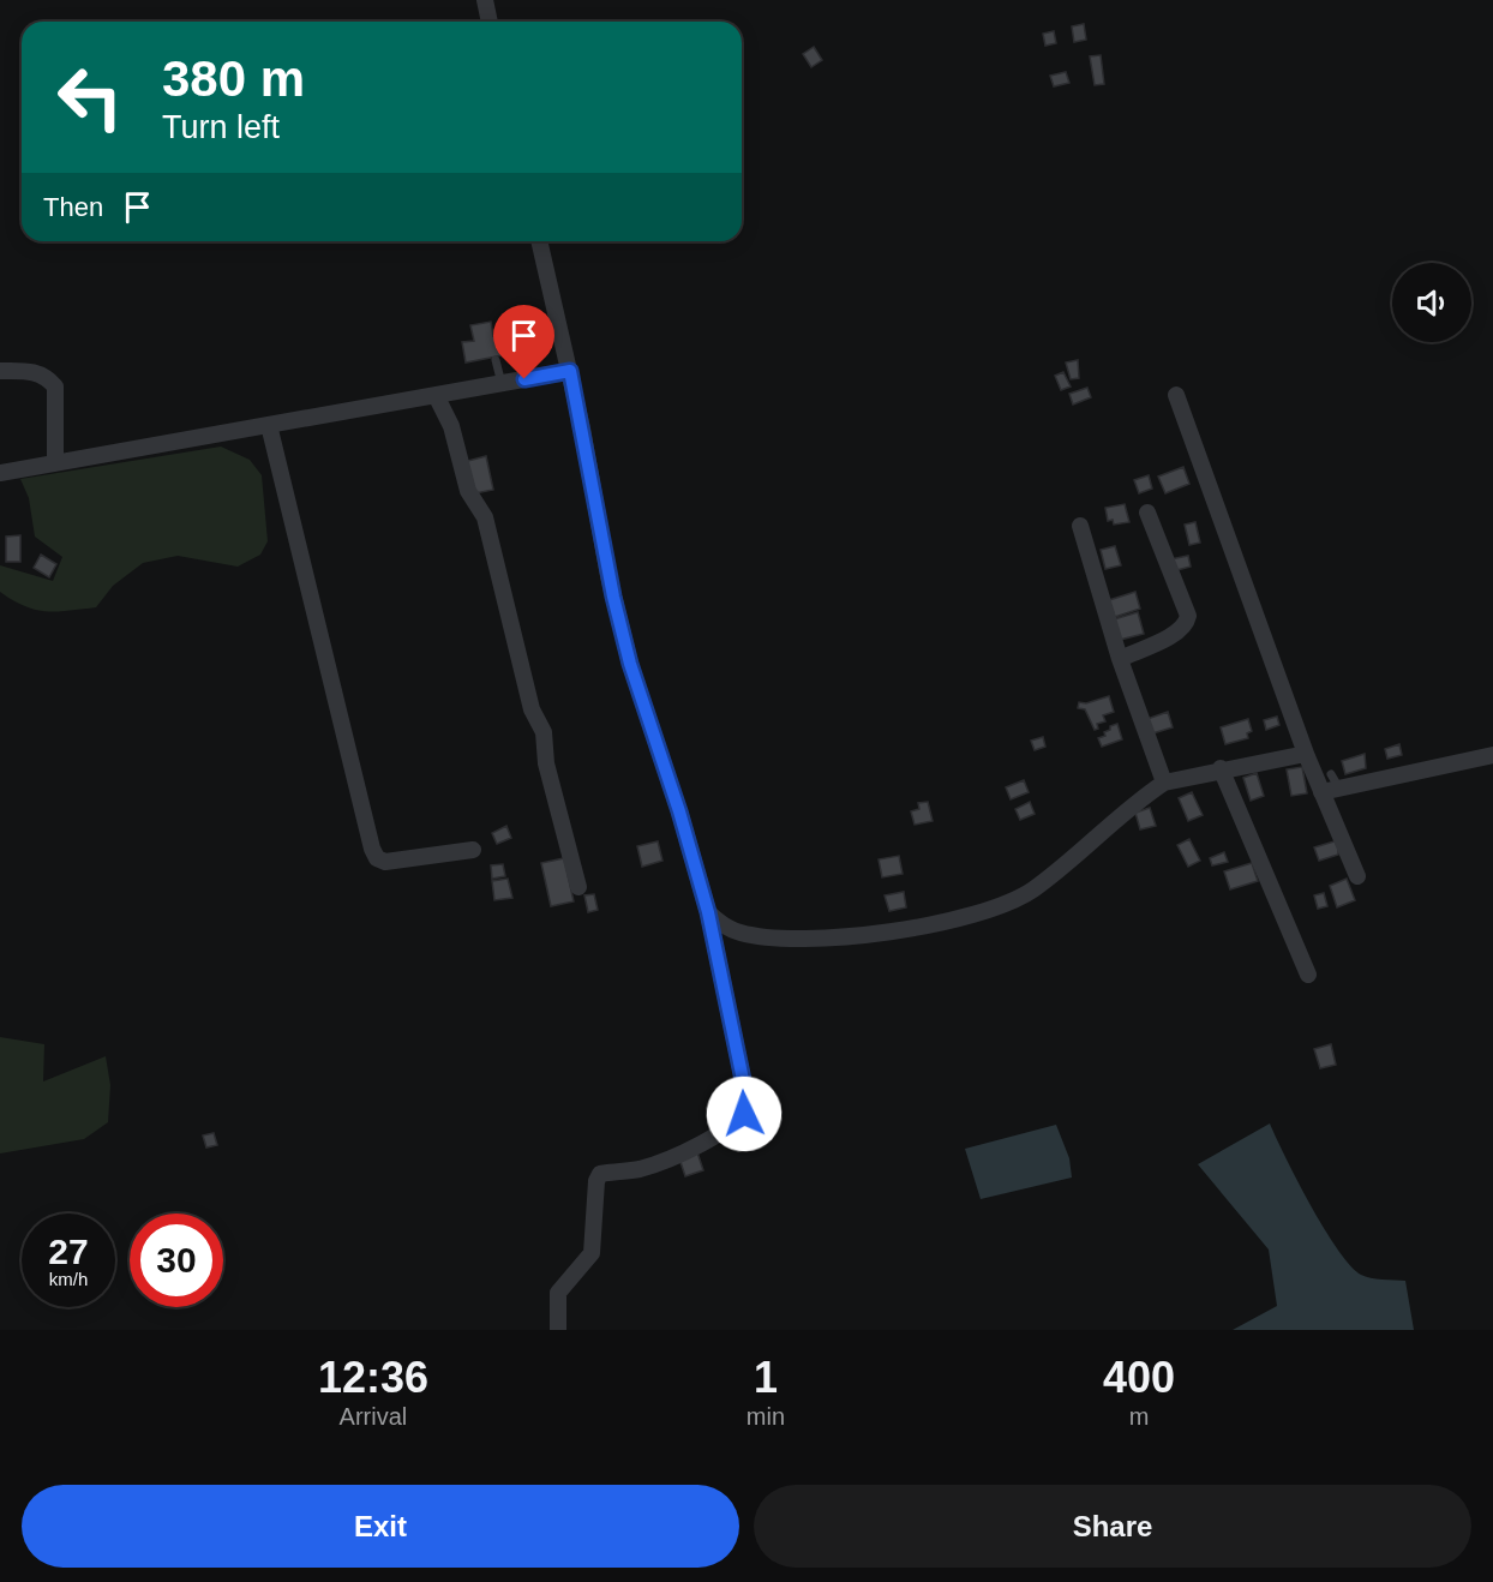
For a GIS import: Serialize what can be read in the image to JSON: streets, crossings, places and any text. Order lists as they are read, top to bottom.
{
  "page": {
    "turn": ["380 m", "Turn left"],
    "then": "Then",
    "speed": "27 km/h",
    "limit": "30",
    "eta": [
      "12:36",
      "Arrival",
      "1",
      "min",
      "400",
      "m"
    ],
    "buttons": ["Exit", "Share"]
  }
}
